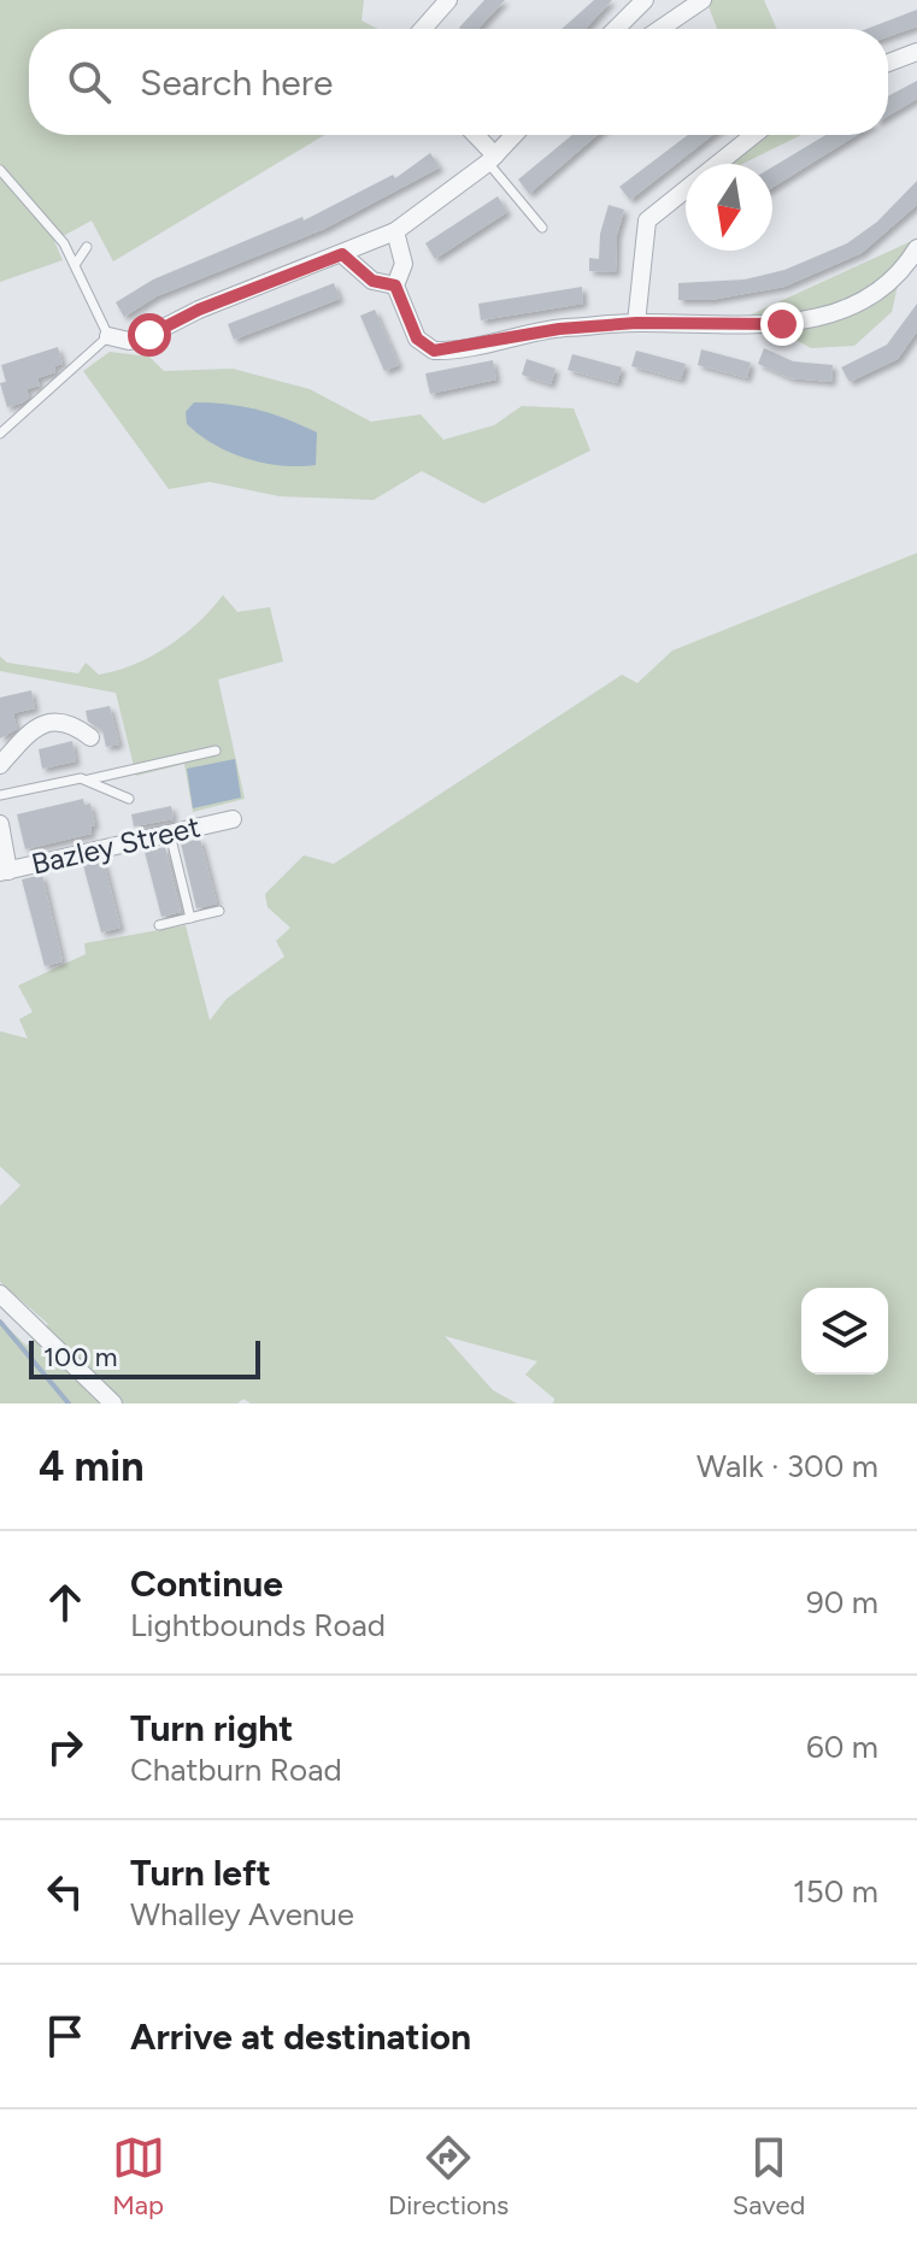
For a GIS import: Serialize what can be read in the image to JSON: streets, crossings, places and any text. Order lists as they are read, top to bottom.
{
  "streets": {
    "street": ["Bazley Street"]
  },
  "scale_bar": "100 m",
  "north": "bottom",
  "page": {
    "search": "Search here",
    "scale": "100 m",
    "heading": ["4 min", "Walk · 300 m"],
    "list": [
      ["Continue", "Lightbounds Road", "90 m"],
      ["Turn right", "Chatburn Road", "60 m"],
      ["Turn left", "Whalley Avenue", "150 m"],
      "Arrive at destination"
    ],
    "nav": ["Map", "Directions", "Saved"]
  }
}
